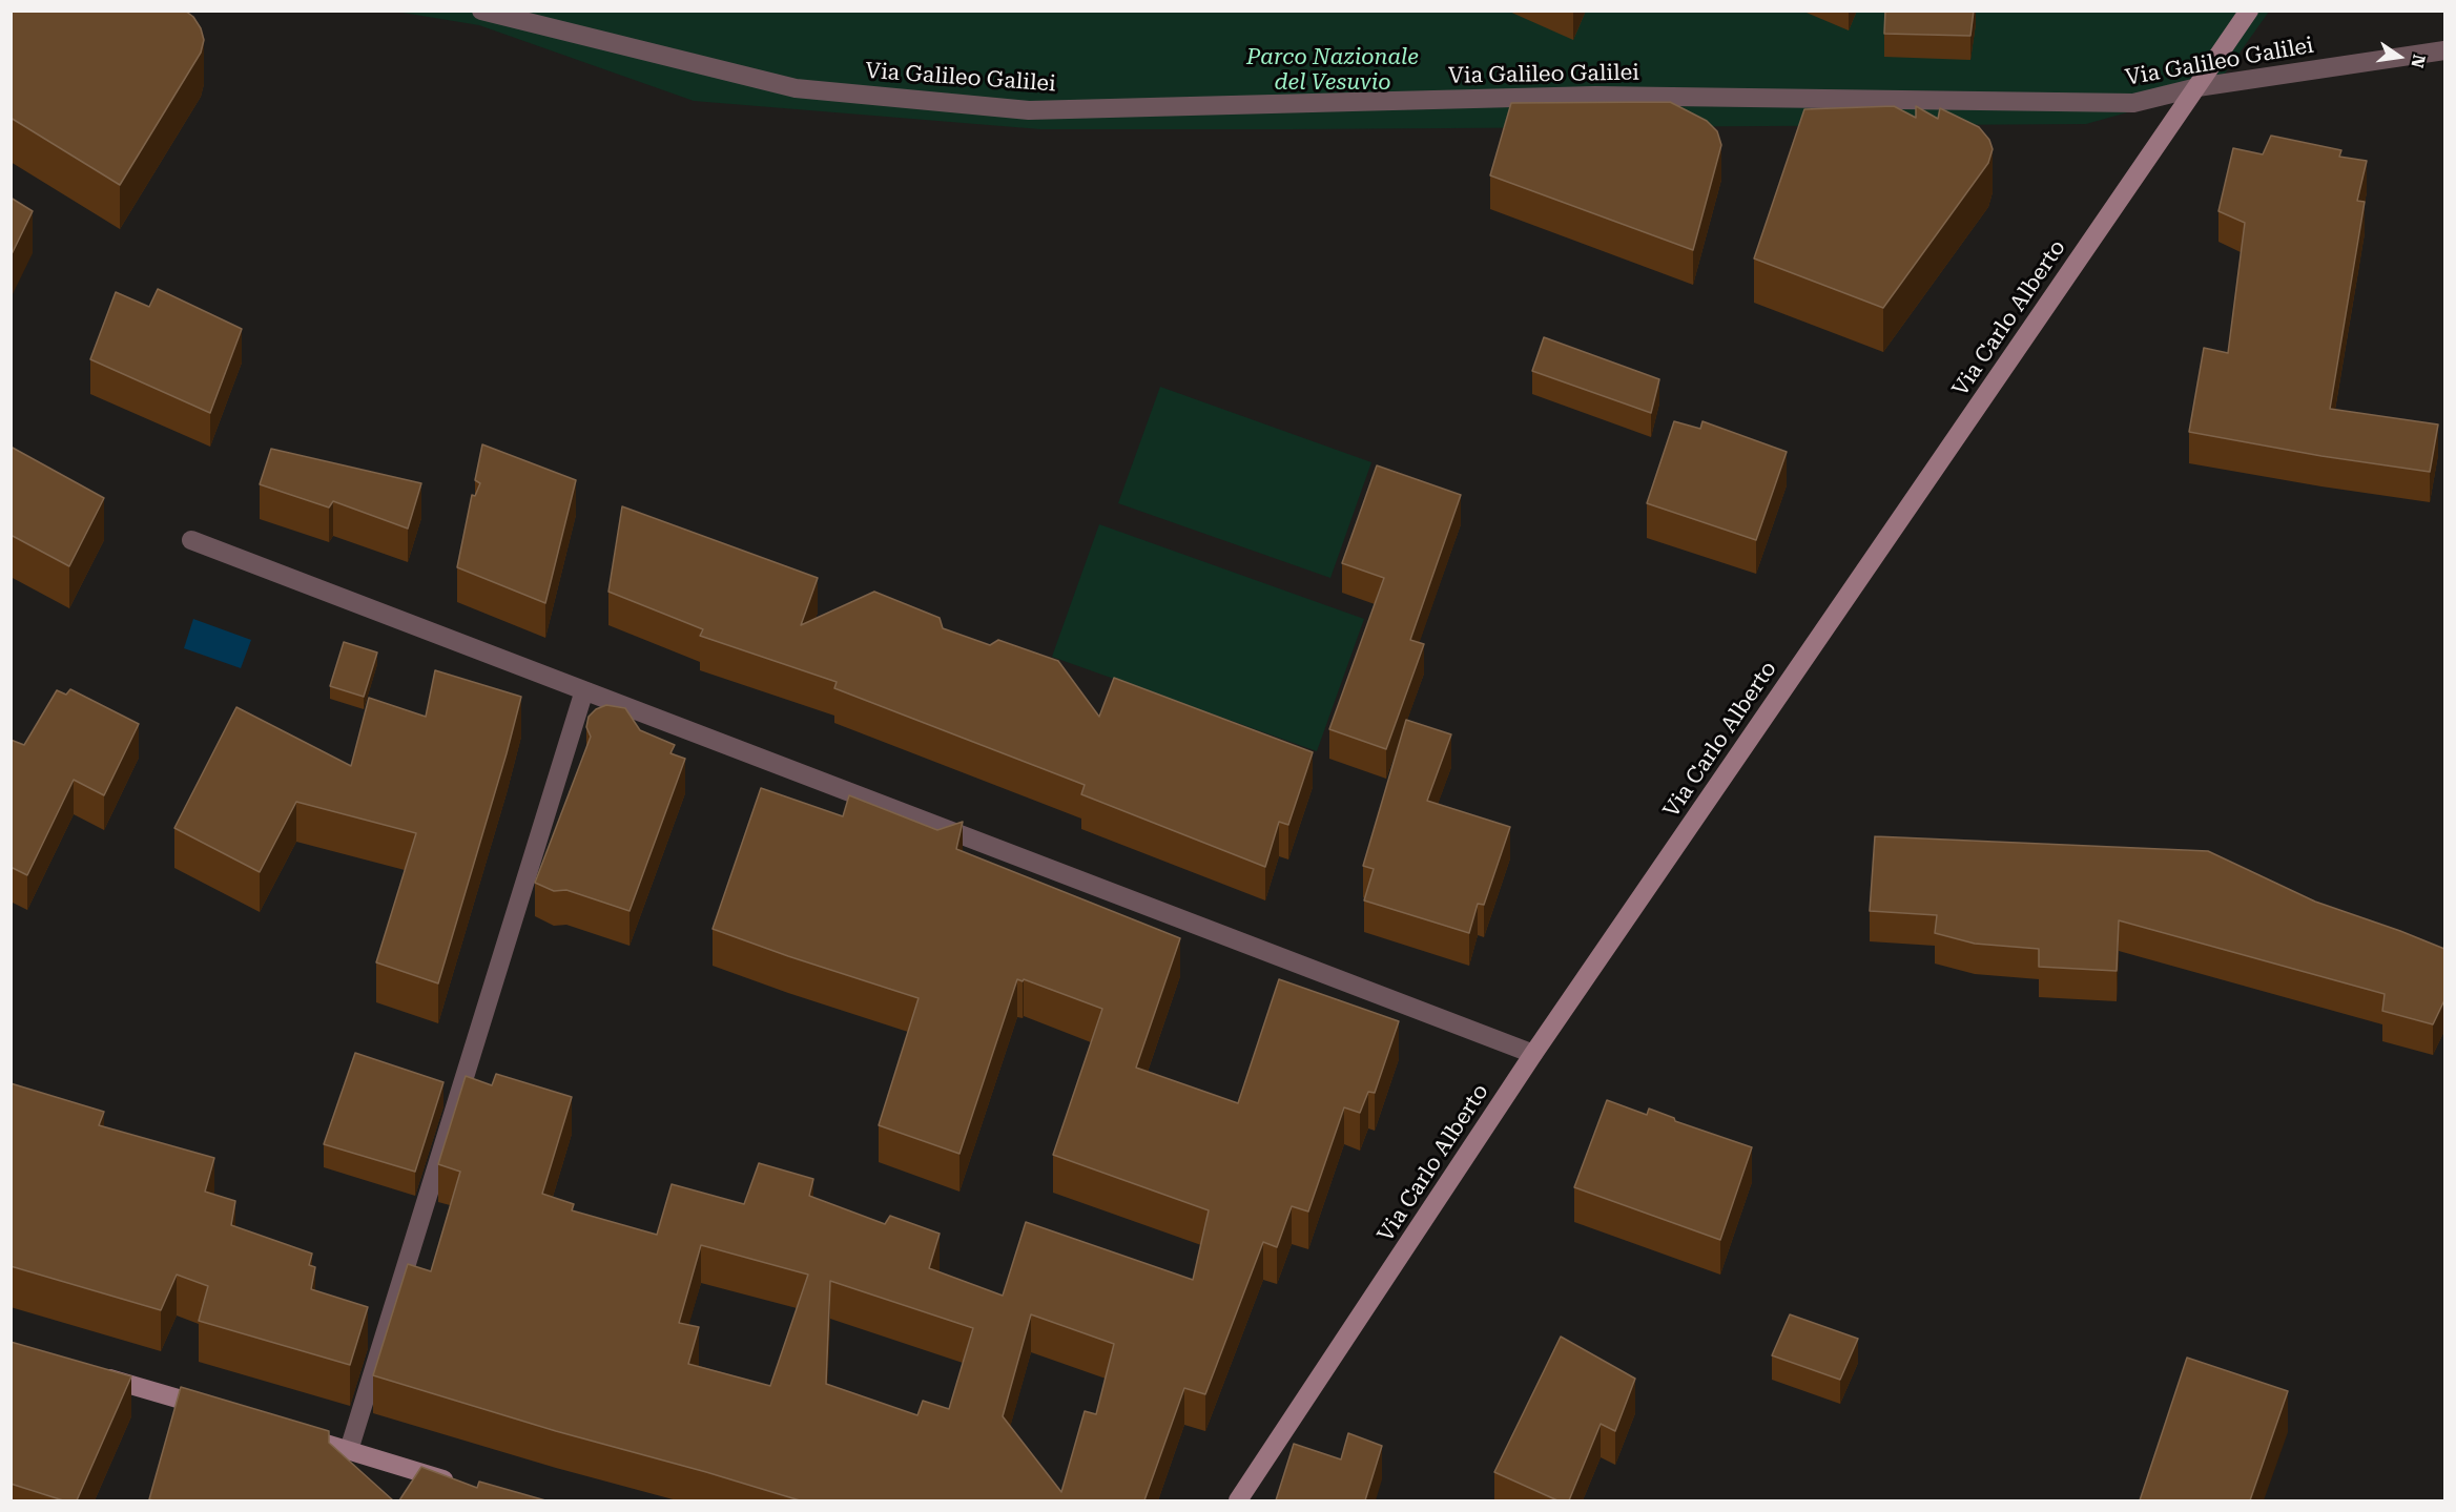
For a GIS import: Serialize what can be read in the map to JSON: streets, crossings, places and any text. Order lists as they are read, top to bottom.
{
  "streets": {
    "street": ["Via Galileo Galilei", "Via Carlo Alberto"]
  },
  "crossings": [
    ["Via Galileo Galilei", "Via Carlo Alberto"]
  ],
  "parks": ["Parco Nazionale del Vesuvio"],
  "north": "right"
}
